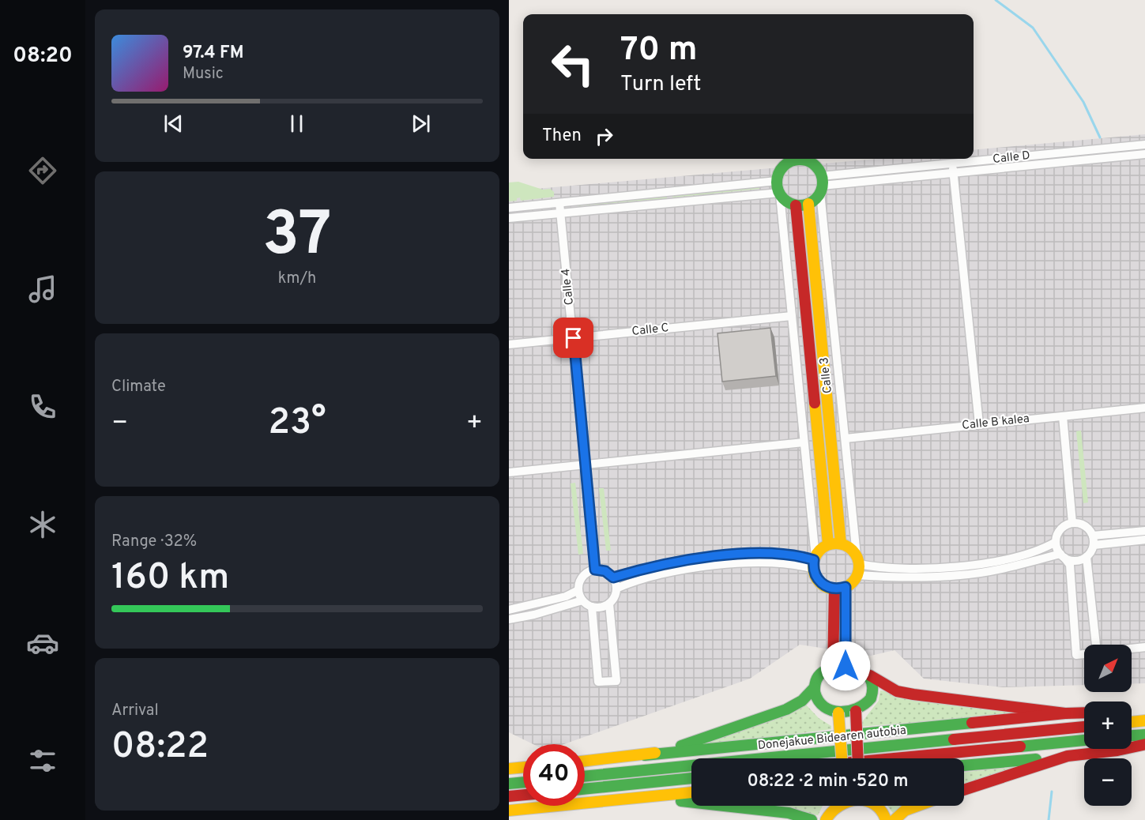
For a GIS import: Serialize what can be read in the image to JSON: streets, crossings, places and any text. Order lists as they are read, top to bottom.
{
  "streets": {
    "main road": ["Calle 3", "Donejakue Bidearen autobia"],
    "street": [
      "Calle D",
      "Calle 4",
      "Calle C",
      "Calle B kalea"
    ]
  },
  "crossings": [
    ["Calle D", "Calle 3"],
    ["Calle 4", "Calle C"],
    ["Calle 3", "Calle B kalea"]
  ],
  "north": "top right",
  "page": {
    "tabs": "08:20",
    "turn": ["70 m", "Turn left"],
    "song": ["97.4 FM", "Music"],
    "then": "Then",
    "tile": [
      ["37", "km/h"],
      "Climate",
      ["Range · 32%", "160 km"],
      ["Arrival", "08:22"]
    ],
    "heat": ["−", "23°", "+"],
    "map_buttons": ["+", "−"],
    "limit": "40",
    "trip": "08:22 · 2 min · 520 m"
  }
}
